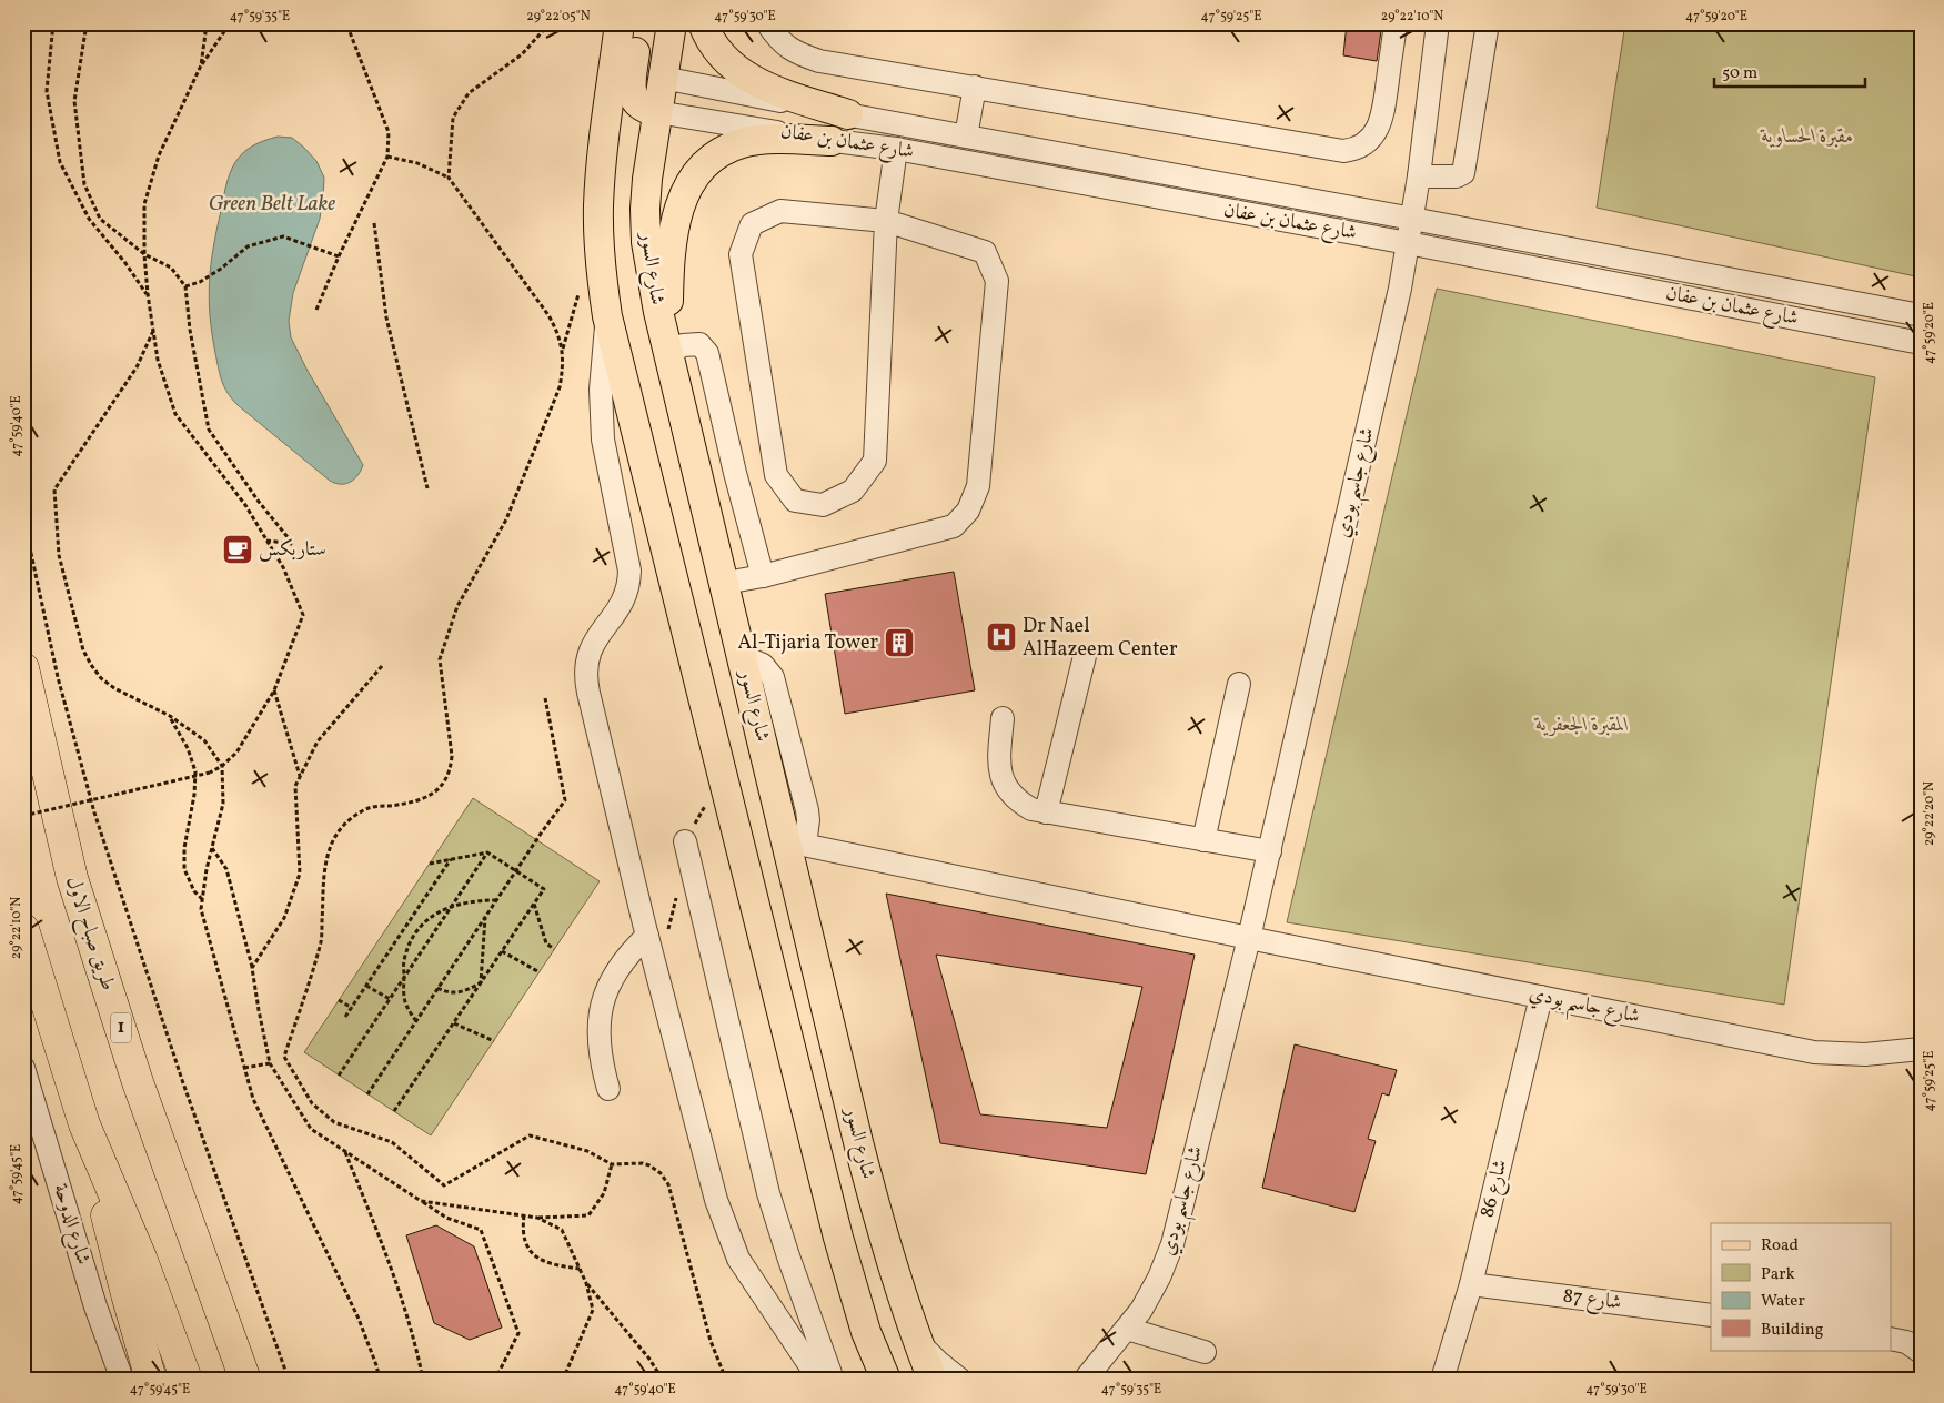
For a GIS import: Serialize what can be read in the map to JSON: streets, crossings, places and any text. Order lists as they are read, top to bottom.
{
  "streets": {
    "highway": ["طريق صباح الاول", "1"],
    "main road": ["شارع السور"],
    "street": [
      "شارع عثمان بن عفان",
      "شارع جاسم بودي",
      "شارع 86",
      "شارع الدوحة",
      "شارع 87"
    ]
  },
  "crossings": [
    ["شارع عثمان بن عفان", "شارع السور"],
    ["شارع عثمان بن عفان", "شارع جاسم بودي"],
    ["شارع جاسم بودي", "شارع 86"],
    ["شارع 86", "شارع 87"]
  ],
  "water": ["Green Belt Lake"],
  "parks": ["مقبرة الحساوية", "المقبرة الجعفرية"],
  "places": {
    "cafe": ["ستاربكس"],
    "hospital": ["Dr Nael AlHazeem Center"],
    "building": ["Al-Tijaria Tower"]
  },
  "legend": [
    "Road",
    "Park",
    "Water",
    "Building"
  ],
  "scale_bar": "50 m",
  "coordinates": [
    "47°59'35\"E",
    "29°22'05\"N",
    "47°59'30\"E",
    "47°59'25\"E",
    "29°22'10\"N",
    "47°59'20\"E",
    "47°59'40\"E",
    "29°22'20\"N",
    "47°59'45\"E"
  ]
}
